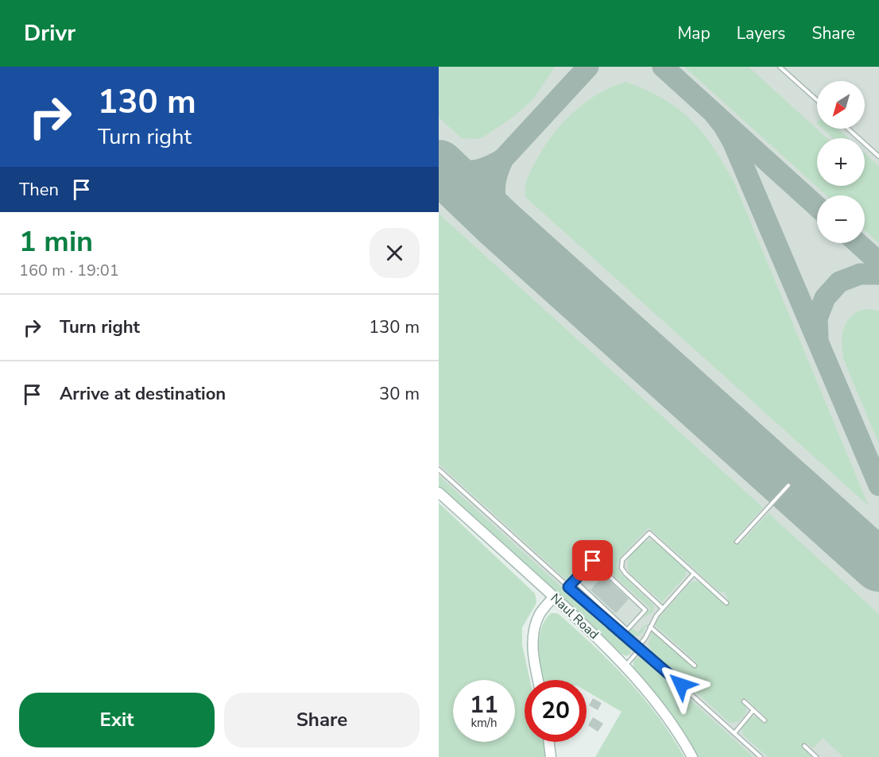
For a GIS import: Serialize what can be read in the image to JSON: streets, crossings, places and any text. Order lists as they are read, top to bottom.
{
  "streets": {
    "street": ["Naul Road"]
  },
  "north": "bottom left",
  "page": {
    "header": "Drivr",
    "nav": ["Map", "Layers", "Share"],
    "turn": ["130 m", "Turn right"],
    "map_buttons": ["+", "−"],
    "then": "Then",
    "heading": ["1 min", "160 m · 19:01"],
    "list": [
      {
        "name": "Turn right",
        "value": "130 m"
      },
      {
        "name": "Arrive at destination",
        "value": "30 m"
      }
    ],
    "speed": "11 km/h",
    "limit": "20",
    "buttons": ["Exit", "Share"]
  }
}
